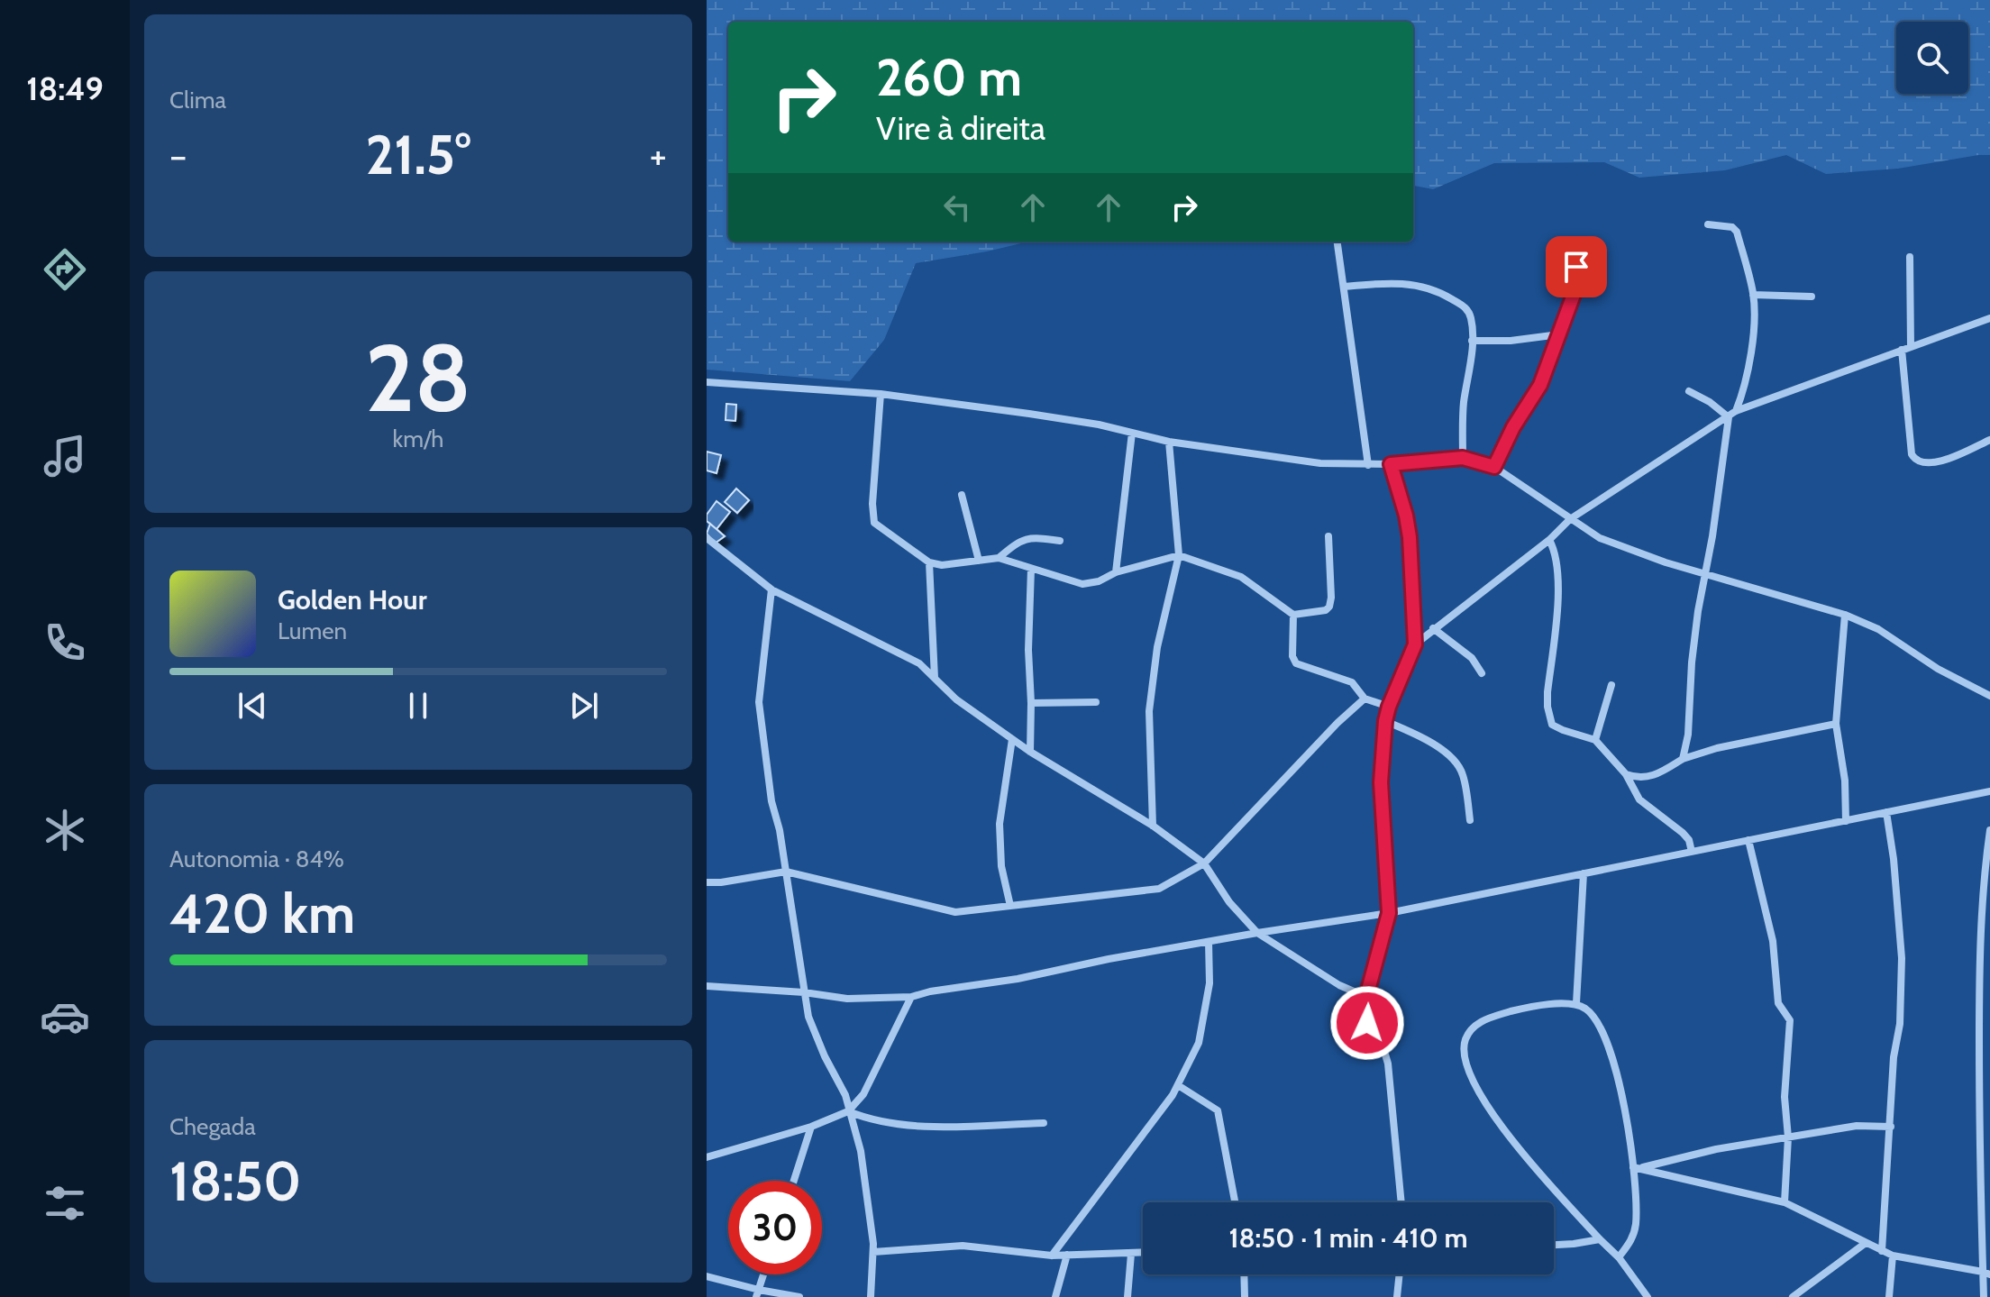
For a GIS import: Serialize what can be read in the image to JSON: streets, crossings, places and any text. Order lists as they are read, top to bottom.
{
  "page": {
    "tabs": "18:49",
    "tile": [
      "Clima",
      ["28", "km/h"],
      ["Autonomia · 84%", "420 km"],
      ["Chegada", "18:50"]
    ],
    "turn": ["260 m", "Vire à direita"],
    "heat": ["−", "21.5°", "+"],
    "song": ["Golden Hour", "Lumen"],
    "limit": "30",
    "trip": "18:50 · 1 min · 410 m"
  }
}
